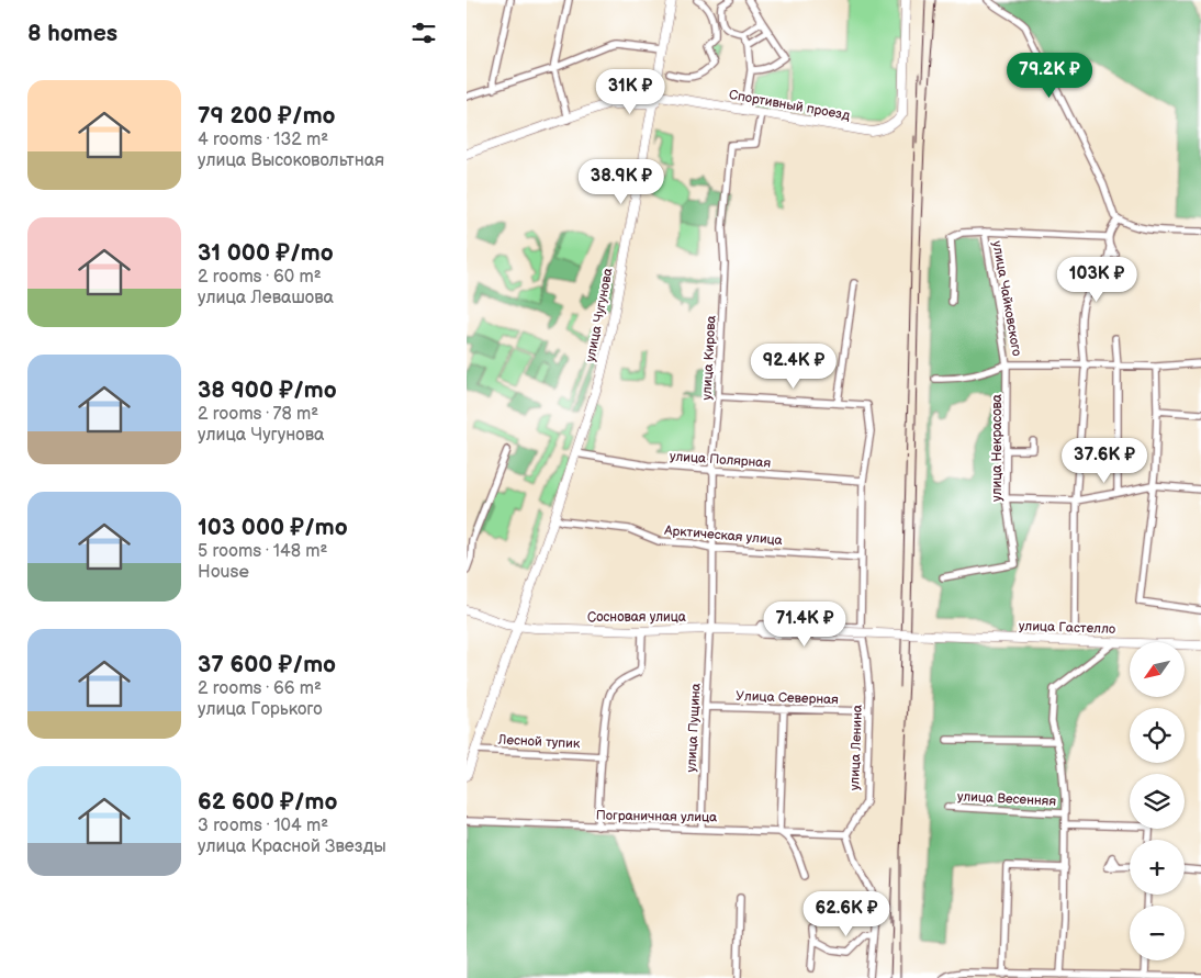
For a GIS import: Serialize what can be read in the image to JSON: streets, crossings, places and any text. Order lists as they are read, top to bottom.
{
  "streets": {
    "main road": [
      "Спортивный проезд",
      "улица Чугунова",
      "Сосновая улица",
      "улица Гастелло"
    ],
    "street": [
      "улица Чайковского",
      "улица Кирова",
      "улица Некрасова",
      "улица Полярная",
      "Арктическая улица",
      "Улица Северная",
      "улица Пущина",
      "Лесной тупик",
      "улица Ленина",
      "улица Весенняя",
      "Пограничная улица"
    ]
  },
  "crossings": [
    ["Спортивный проезд", "улица Чугунова"],
    ["Спортивный проезд", "улица Кирова"],
    ["улица Чайковского", "улица Некрасова"],
    ["улица Чугунова", "улица Полярная"],
    ["улица Чугунова", "Арктическая улица"],
    ["улица Чугунова", "Сосновая улица"],
    ["улица Чугунова", "Лесной тупик"],
    ["улица Кирова", "улица Полярная"],
    ["улица Кирова", "Арктическая улица"],
    ["улица Кирова", "Сосновая улица"],
    ["улица Кирова", "улица Пущина"],
    ["улица Полярная", "улица Ленина"],
    ["Арктическая улица", "улица Ленина"],
    ["Сосновая улица", "улица Гастелло"],
    ["Сосновая улица", "улица Пущина"],
    ["Улица Северная", "улица Пущина"],
    ["Улица Северная", "улица Ленина"],
    ["улица Пущина", "Пограничная улица"],
    ["улица Ленина", "Пограничная улица"]
  ],
  "north": "bottom left",
  "page": {
    "heading": "8 homes",
    "price": [
      "79.2K ₽",
      "31K ₽",
      "38.9K ₽",
      "103K ₽",
      "92.4K ₽",
      "37.6K ₽",
      "71.4K ₽",
      "62.6K ₽"
    ],
    "list": [
      {
        "name": "79 200 ₽/mo",
        "note": "4 rooms · 132 m² · улица Высоковольтная"
      },
      {
        "name": "31 000 ₽/mo",
        "note": "2 rooms · 60 m² · улица Левашова"
      },
      {
        "name": "38 900 ₽/mo",
        "note": "2 rooms · 78 m² · улица Чугунова"
      },
      {
        "name": "103 000 ₽/mo",
        "note": "5 rooms · 148 m² · House"
      },
      {
        "name": "37 600 ₽/mo",
        "note": "2 rooms · 66 m² · улица Горького"
      },
      {
        "name": "62 600 ₽/mo",
        "note": "3 rooms · 104 m² · улица Красной Звезды"
      }
    ],
    "map_buttons": ["+", "−"]
  }
}
